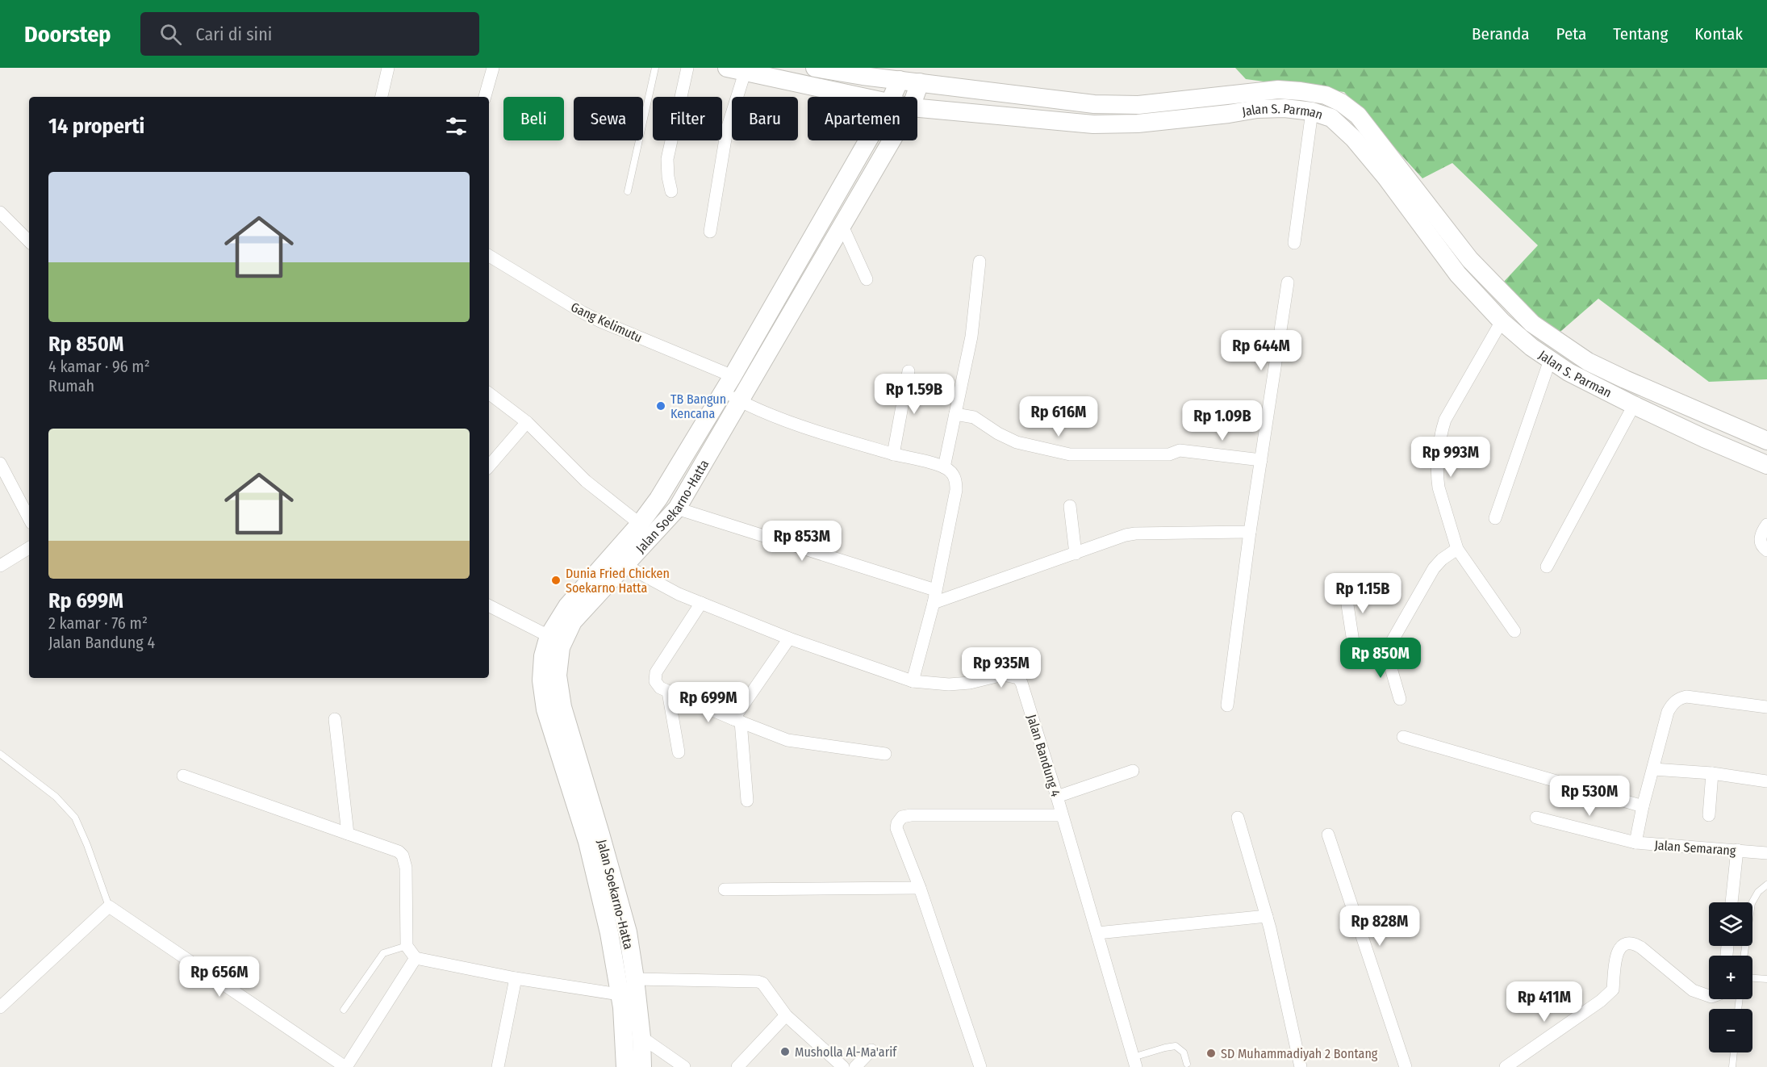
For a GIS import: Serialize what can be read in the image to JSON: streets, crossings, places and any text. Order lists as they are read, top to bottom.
{
  "streets": {
    "main road": ["Jalan S. Parman", "Jalan Soekarno-Hatta"],
    "street": ["Gang Kelimutu", "Jalan Bandung 4", "Jalan Semarang"]
  },
  "crossings": [
    ["Jalan S. Parman", "Jalan Soekarno-Hatta"],
    ["Gang Kelimutu", "Jalan Soekarno-Hatta"],
    ["Jalan Soekarno-Hatta", "Jalan Bandung 4"]
  ],
  "places": [
    "TB Bangun Kencana",
    "Dunia Fried Chicken Soekarno Hatta",
    "Musholla Al-Ma'arif",
    "SD Muhammadiyah 2 Bontang"
  ],
  "page": {
    "header": "Doorstep",
    "search": "Cari di sini",
    "nav": [
      "Beranda",
      "Peta",
      "Tentang",
      "Kontak"
    ],
    "chip": [
      "Beli",
      "Sewa",
      "Filter",
      "Baru",
      "Apartemen"
    ],
    "heading": "14 properti",
    "list": [
      {
        "name": "Rp 850M",
        "note": "4 kamar · 96 m² · Rumah"
      },
      {
        "name": "Rp 699M",
        "note": "2 kamar · 76 m² · Jalan Bandung 4"
      }
    ],
    "price": [
      "Rp 644M",
      "Rp 1.59B",
      "Rp 616M",
      "Rp 1.09B",
      "Rp 993M",
      "Rp 853M",
      "Rp 1.15B",
      "Rp 850M",
      "Rp 935M",
      "Rp 699M",
      "Rp 530M",
      "Rp 828M",
      "Rp 656M",
      "Rp 411M"
    ],
    "map_buttons": ["+", "−"]
  }
}
